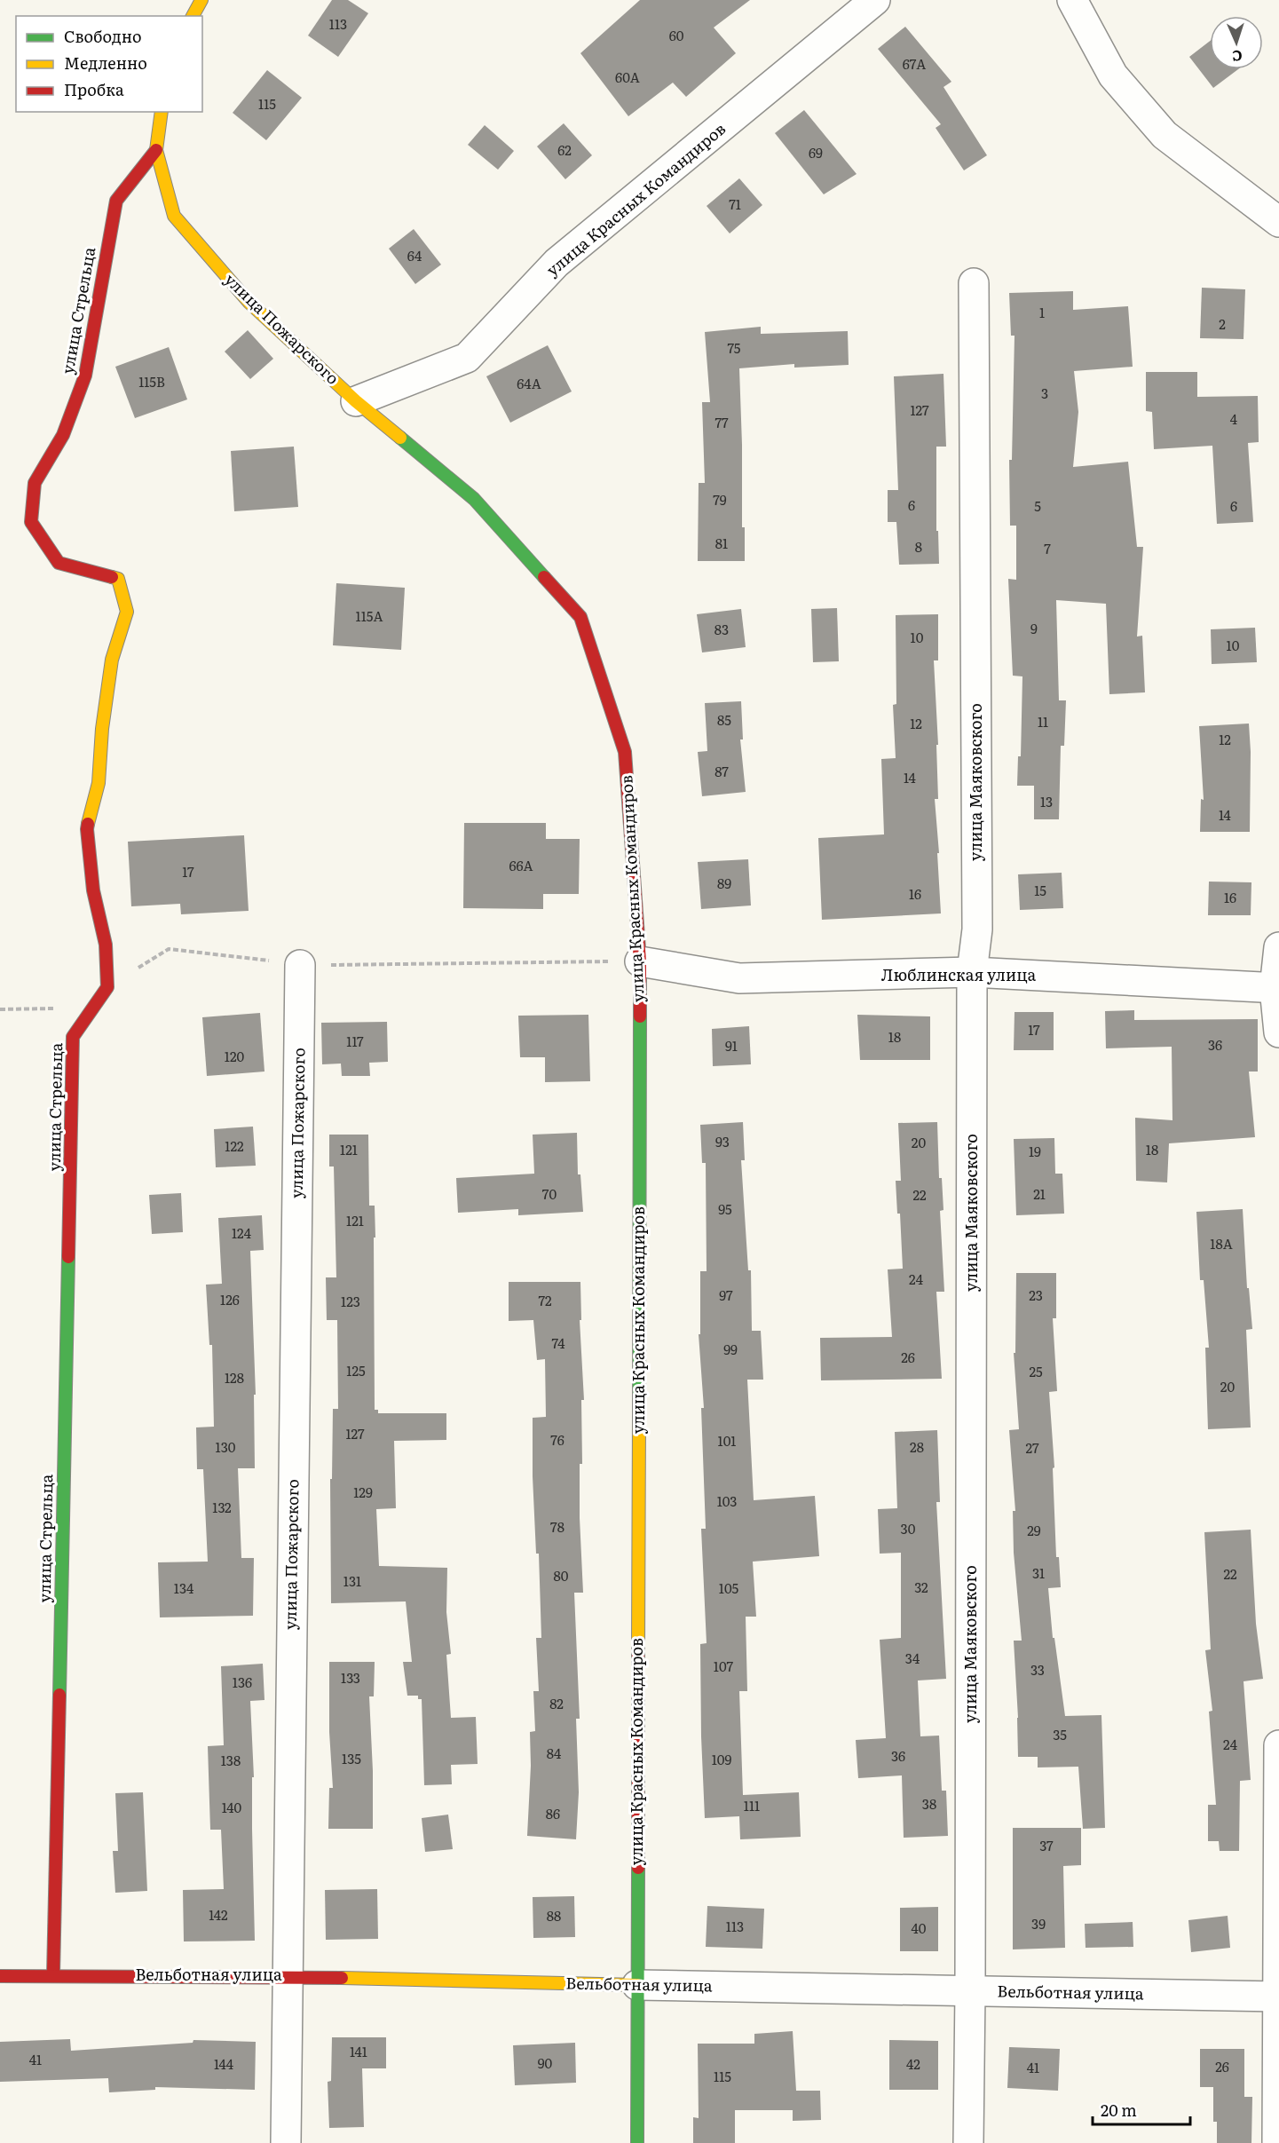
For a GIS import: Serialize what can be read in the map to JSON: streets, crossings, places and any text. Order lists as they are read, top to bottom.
{
  "streets": {
    "street": [
      "улица Красных Командиров",
      "улица Стрельца",
      "улица Пожарского",
      "улица Маяковского",
      "Люблинская улица",
      "Вельботная улица"
    ]
  },
  "crossings": [
    ["улица Красных Командиров", "улица Пожарского"],
    ["улица Красных Командиров", "Люблинская улица"],
    ["улица Красных Командиров", "Вельботная улица"],
    ["улица Стрельца", "улица Пожарского"],
    ["улица Стрельца", "Вельботная улица"],
    ["улица Пожарского", "Вельботная улица"],
    ["улица Маяковского", "Люблинская улица"],
    ["улица Маяковского", "Вельботная улица"]
  ],
  "house_numbers": [
    "113",
    "60",
    "67А",
    "60А",
    "115",
    "62",
    "69",
    "71",
    "64",
    "1",
    "2",
    "75",
    "115В",
    "64А",
    "3",
    "127",
    "4",
    "77",
    "79",
    "6",
    "5",
    "6",
    "81",
    "8",
    "7",
    "115А",
    "9",
    "83",
    "10",
    "10",
    "85",
    "11",
    "12",
    "12",
    "87",
    "14",
    "13",
    "14",
    "66А",
    "17",
    "89",
    "15",
    "16",
    "16",
    "17",
    "18",
    "117",
    "36",
    "91",
    "120",
    "93",
    "20",
    "122",
    "121",
    "18",
    "19",
    "70",
    "21",
    "22",
    "95",
    "121",
    "124",
    "18А",
    "24",
    "97",
    "23",
    "126",
    "72",
    "123",
    "74",
    "99",
    "26",
    "125",
    "25",
    "128",
    "20",
    "127",
    "76",
    "101",
    "130",
    "28",
    "27",
    "129",
    "103",
    "132",
    "78",
    "30",
    "29",
    "31",
    "22",
    "80",
    "131",
    "32",
    "134",
    "105",
    "34",
    "107",
    "33",
    "133",
    "136",
    "82",
    "35",
    "24",
    "84",
    "36",
    "135",
    "109",
    "138",
    "38",
    "111",
    "140",
    "86",
    "37",
    "142",
    "88",
    "39",
    "113",
    "40",
    "141",
    "41",
    "90",
    "144",
    "42",
    "26",
    "41",
    "115"
  ],
  "legend": ["Свободно", "Медленно", "Пробка"],
  "scale_bar": "20 m",
  "north": "bottom"
}
